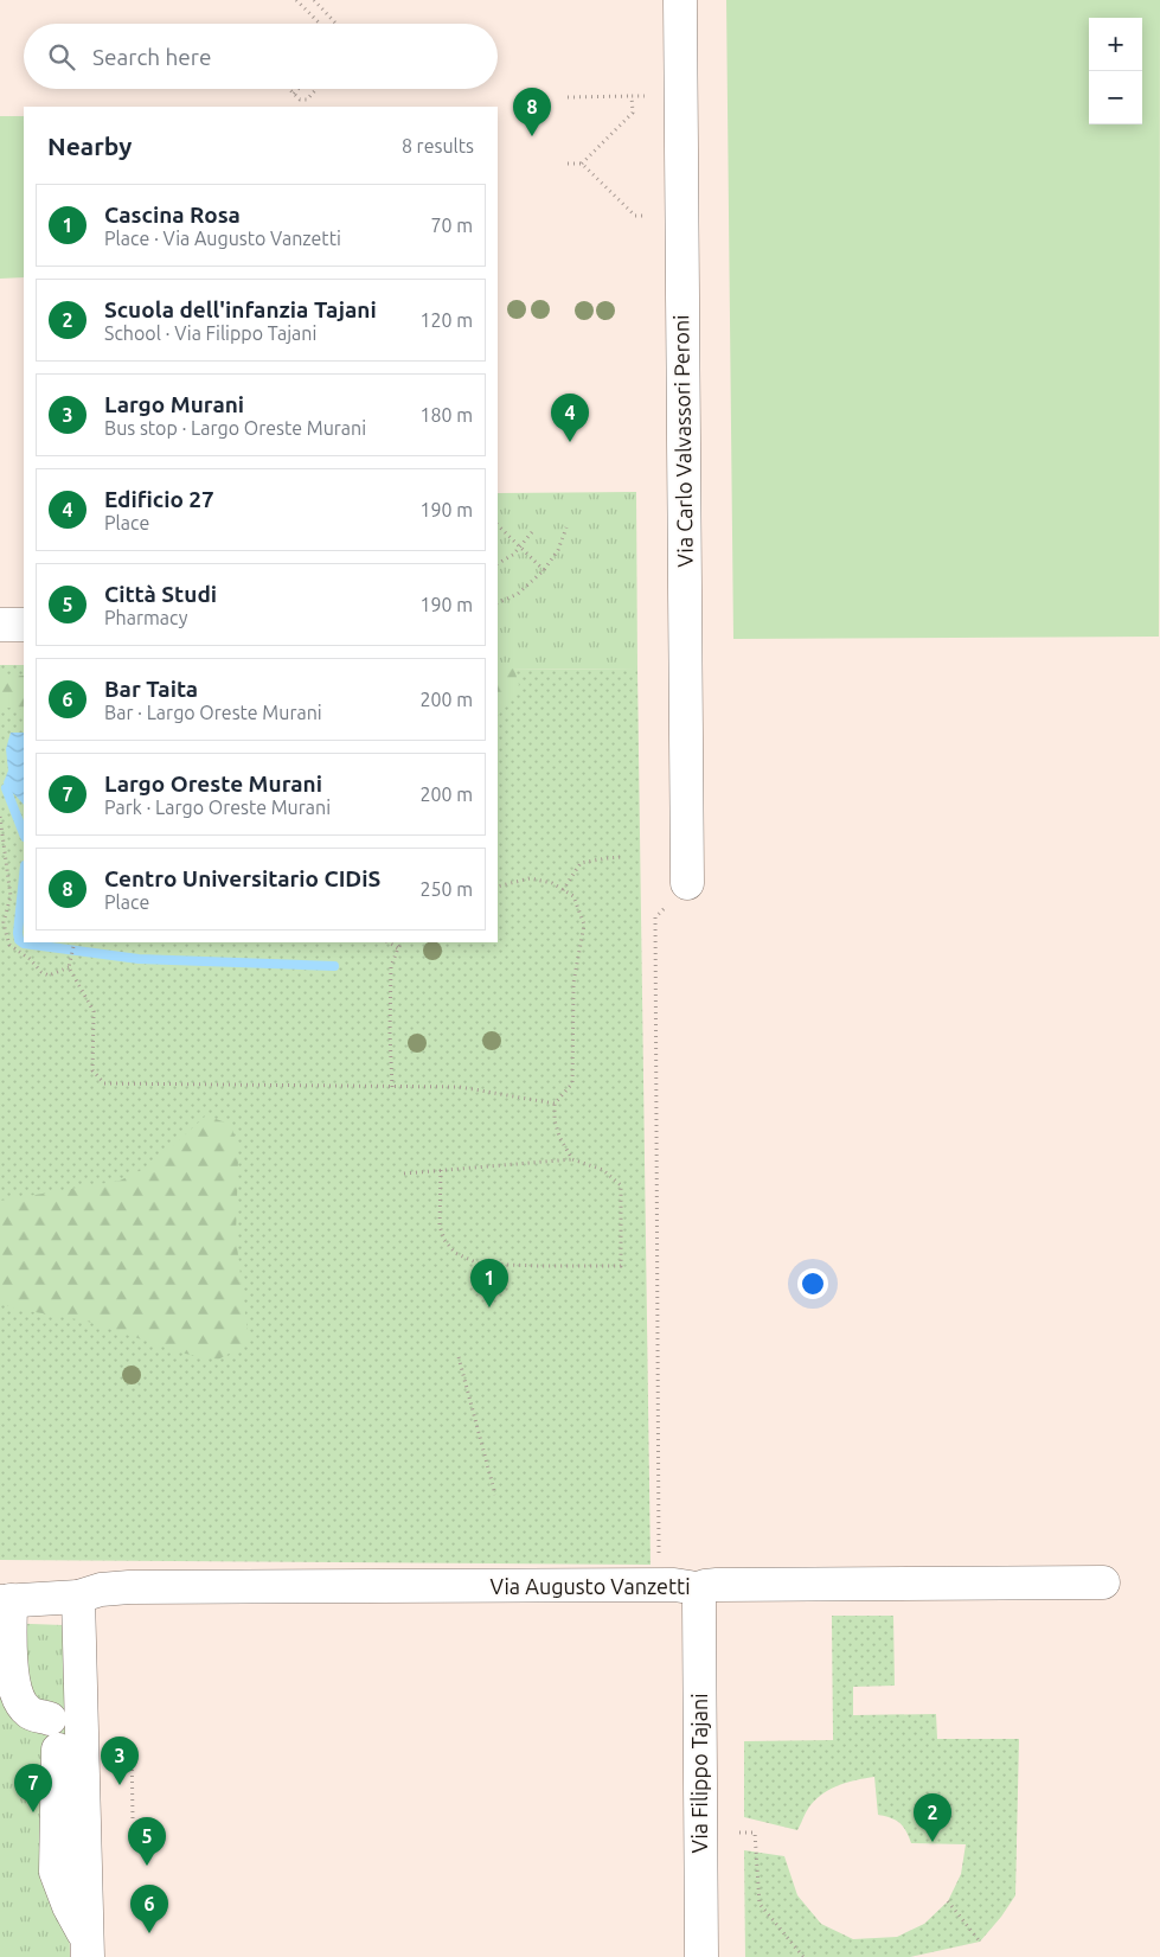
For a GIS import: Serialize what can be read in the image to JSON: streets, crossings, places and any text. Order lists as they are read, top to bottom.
{
  "streets": {
    "street": ["Via Carlo Valvassori Peroni", "Via Augusto Vanzetti", "Via Filippo Tajani"]
  },
  "crossings": [
    ["Via Augusto Vanzetti", "Via Filippo Tajani"]
  ],
  "page": {
    "map_buttons": ["+", "−"],
    "search": "Search here",
    "pins": [
      "8",
      "4",
      "1",
      "3",
      "7",
      "2",
      "5",
      "6"
    ],
    "heading": ["Nearby", "8 results"],
    "list": [
      {
        "mark": "1",
        "name": "Cascina Rosa",
        "note": "Place · Via Augusto Vanzetti",
        "value": "70 m"
      },
      {
        "mark": "2",
        "name": "Scuola dell'infanzia Tajani",
        "note": "School · Via Filippo Tajani",
        "value": "120 m"
      },
      {
        "mark": "3",
        "name": "Largo Murani",
        "note": "Bus stop · Largo Oreste Murani",
        "value": "180 m"
      },
      {
        "mark": "4",
        "name": "Edificio 27",
        "note": "Place",
        "value": "190 m"
      },
      {
        "mark": "5",
        "name": "Città Studi",
        "note": "Pharmacy",
        "value": "190 m"
      },
      {
        "mark": "6",
        "name": "Bar Taita",
        "note": "Bar · Largo Oreste Murani",
        "value": "200 m"
      },
      {
        "mark": "7",
        "name": "Largo Oreste Murani",
        "note": "Park · Largo Oreste Murani",
        "value": "200 m"
      },
      {
        "mark": "8",
        "name": "Centro Universitario CIDiS",
        "note": "Place",
        "value": "250 m"
      }
    ]
  }
}
